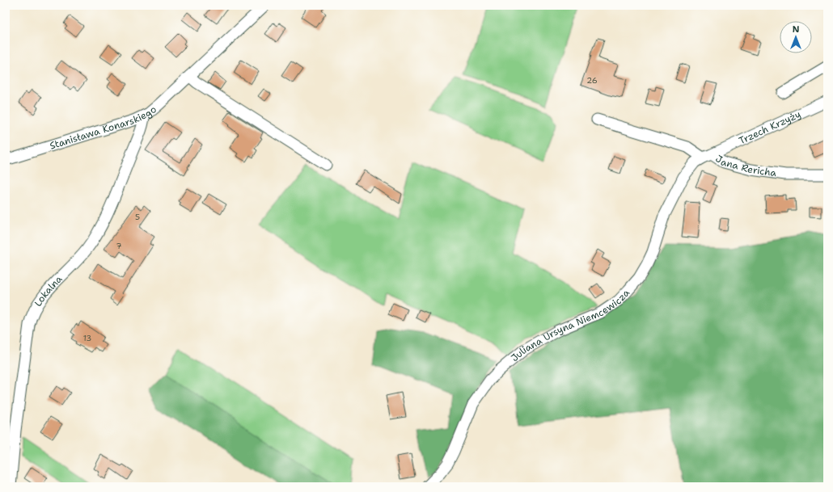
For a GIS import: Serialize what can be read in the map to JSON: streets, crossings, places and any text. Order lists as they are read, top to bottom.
{
  "streets": {
    "street": [
      "Stanisława Konarskiego",
      "Trzech Krzyży",
      "Jana Rericha",
      "Lokalna",
      "Juliana Ursyna Niemcewicza"
    ]
  },
  "crossings": [
    ["Stanisława Konarskiego", "Lokalna"],
    ["Trzech Krzyży", "Jana Rericha"],
    ["Trzech Krzyży", "Juliana Ursyna Niemcewicza"],
    ["Jana Rericha", "Juliana Ursyna Niemcewicza"]
  ],
  "house_numbers": [
    "26",
    "5",
    "7",
    "13"
  ],
  "north": "top"
}
